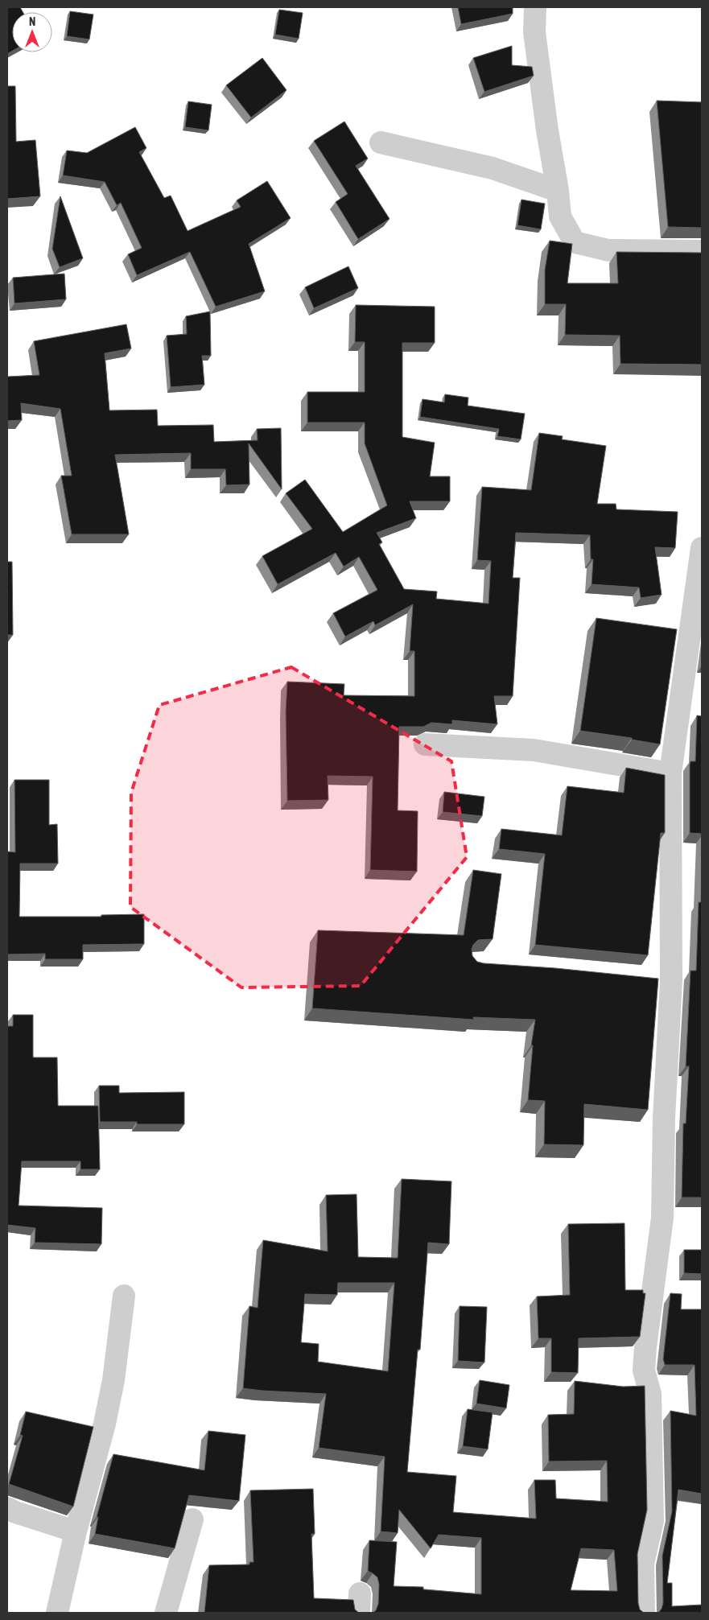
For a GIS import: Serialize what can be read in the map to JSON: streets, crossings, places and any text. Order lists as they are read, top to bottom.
{
  "north": "top"
}
